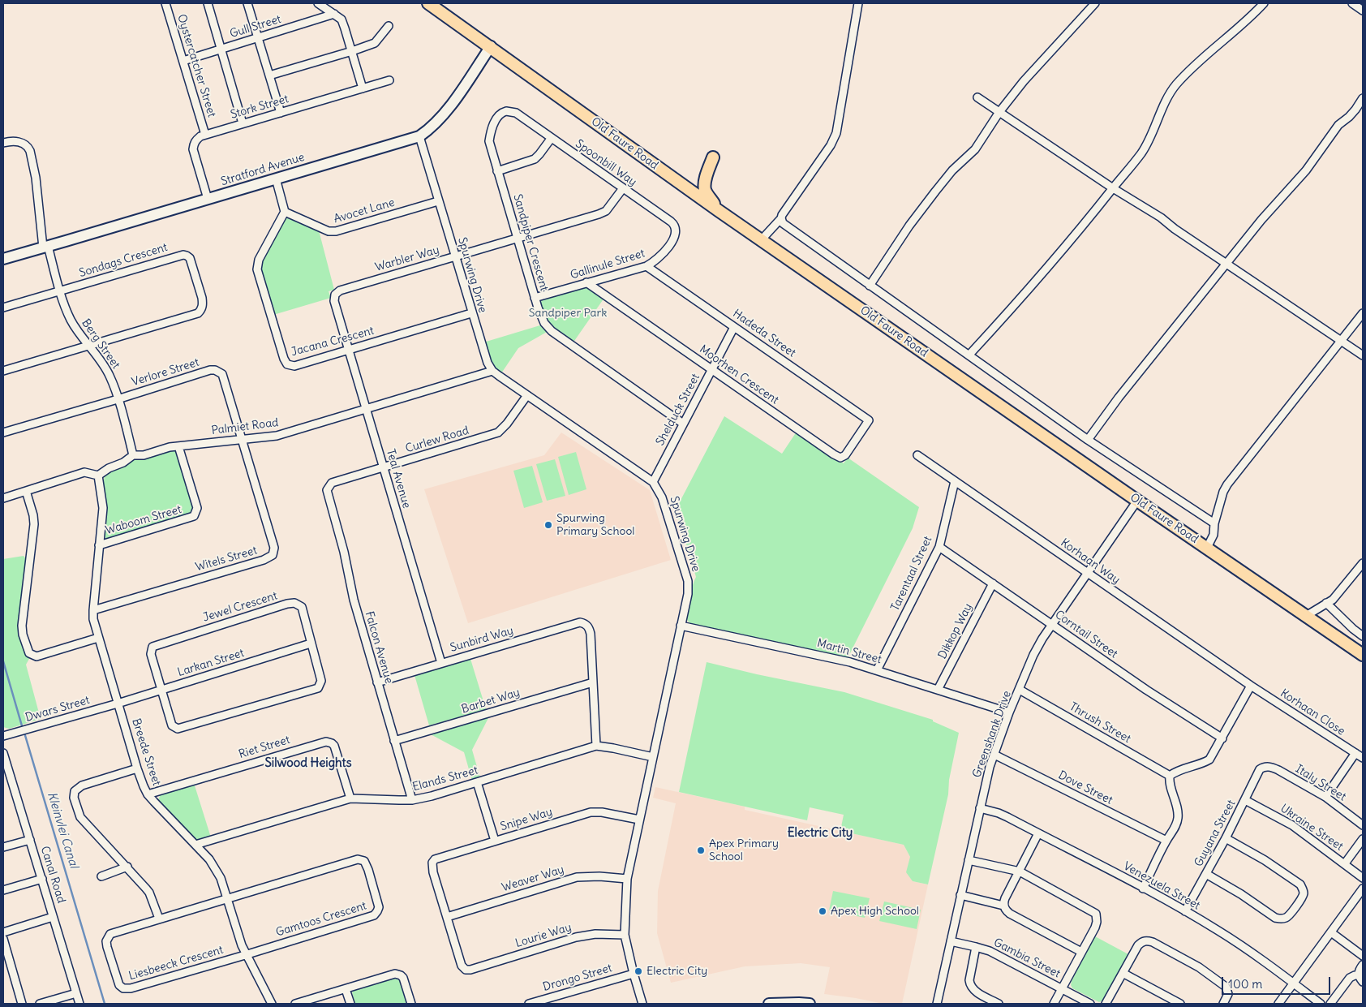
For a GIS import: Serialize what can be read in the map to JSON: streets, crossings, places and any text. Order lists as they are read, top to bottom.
{
  "streets": {
    "main road": ["Old Faure Road"],
    "street": [
      "Gull Street",
      "Oystercatcher Street",
      "Stork Street",
      "Spoonbill Way",
      "Stratford Avenue",
      "Avocet Lane",
      "Sandpiper Crescent",
      "Warbler Way",
      "Sondags Crescent",
      "Gallinule Street",
      "Spurwing Drive",
      "Hadeda Street",
      "Jacana Crescent",
      "Berg Street",
      "Verlore Street",
      "Moorhen Crescent",
      "Shelduck Street",
      "Palmiet Road",
      "Curlew Road",
      "Teal Avenue",
      "Waboom Street",
      "Witels Street",
      "Korhaan Way",
      "Tarentaal Street",
      "Jewel Crescent",
      "Dikkop Way",
      "Corntail Street",
      "Sunbird Way",
      "Falcon Avenue",
      "Martin Street",
      "Larkan Street",
      "Barbet Way",
      "Dwars Street",
      "Korhaan Close",
      "Thrush Street",
      "Greenshank Drive",
      "Riet Street",
      "Breede Street",
      "Elands Street",
      "Italy Street",
      "Dove Street",
      "Snipe Way",
      "Ukraine Street",
      "Guyana Street",
      "Canal Road",
      "Weaver Way",
      "Venezuela Street",
      "Gamtoos Crescent",
      "Lourie Way",
      "Gambia Street",
      "Liesbeeck Crescent",
      "Drongo Street"
    ]
  },
  "crossings": [
    ["Gull Street", "Oystercatcher Street"],
    ["Oystercatcher Street", "Stork Street"],
    ["Old Faure Road", "Stratford Avenue"],
    ["Old Faure Road", "Greenshank Drive"],
    ["Spoonbill Way", "Sandpiper Crescent"],
    ["Spoonbill Way", "Warbler Way"],
    ["Spoonbill Way", "Gallinule Street"],
    ["Stratford Avenue", "Spurwing Drive"],
    ["Stratford Avenue", "Berg Street"],
    ["Avocet Lane", "Spurwing Drive"],
    ["Avocet Lane", "Jacana Crescent"],
    ["Sandpiper Crescent", "Warbler Way"],
    ["Sandpiper Crescent", "Gallinule Street"],
    ["Sandpiper Crescent", "Shelduck Street"],
    ["Warbler Way", "Spurwing Drive"],
    ["Warbler Way", "Teal Avenue"],
    ["Sondags Crescent", "Berg Street"],
    ["Gallinule Street", "Hadeda Street"],
    ["Gallinule Street", "Moorhen Crescent"],
    ["Spurwing Drive", "Jacana Crescent"],
    ["Spurwing Drive", "Shelduck Street"],
    ["Spurwing Drive", "Palmiet Road"],
    ["Spurwing Drive", "Curlew Road"],
    ["Spurwing Drive", "Martin Street"],
    ["Spurwing Drive", "Elands Street"],
    ["Spurwing Drive", "Snipe Way"],
    ["Spurwing Drive", "Weaver Way"],
    ["Spurwing Drive", "Lourie Way"],
    ["Spurwing Drive", "Drongo Street"],
    ["Hadeda Street", "Moorhen Crescent"],
    ["Hadeda Street", "Shelduck Street"],
    ["Jacana Crescent", "Teal Avenue"],
    ["Berg Street", "Verlore Street"],
    ["Berg Street", "Palmiet Road"],
    ["Verlore Street", "Palmiet Road"],
    ["Verlore Street", "Witels Street"],
    ["Moorhen Crescent", "Shelduck Street"],
    ["Palmiet Road", "Teal Avenue"],
    ["Palmiet Road", "Waboom Street"],
    ["Palmiet Road", "Witels Street"],
    ["Palmiet Road", "Breede Street"],
    ["Curlew Road", "Teal Avenue"],
    ["Curlew Road", "Falcon Avenue"],
    ["Teal Avenue", "Sunbird Way"],
    ["Waboom Street", "Breede Street"],
    ["Witels Street", "Breede Street"],
    ["Korhaan Way", "Tarentaal Street"],
    ["Korhaan Way", "Korhaan Close"],
    ["Korhaan Way", "Greenshank Drive"],
    ["Tarentaal Street", "Corntail Street"],
    ["Tarentaal Street", "Martin Street"],
    ["Jewel Crescent", "Larkan Street"],
    ["Dikkop Way", "Corntail Street"],
    ["Dikkop Way", "Martin Street"],
    ["Corntail Street", "Greenshank Drive"],
    ["Sunbird Way", "Falcon Avenue"],
    ["Sunbird Way", "Barbet Way"],
    ["Falcon Avenue", "Barbet Way"],
    ["Falcon Avenue", "Elands Street"],
    ["Martin Street", "Greenshank Drive"],
    ["Larkan Street", "Dwars Street"],
    ["Larkan Street", "Breede Street"],
    ["Dwars Street", "Breede Street"],
    ["Thrush Street", "Greenshank Drive"],
    ["Greenshank Drive", "Dove Street"],
    ["Greenshank Drive", "Venezuela Street"],
    ["Greenshank Drive", "Gambia Street"],
    ["Riet Street", "Breede Street"],
    ["Riet Street", "Elands Street"],
    ["Breede Street", "Elands Street"],
    ["Breede Street", "Gamtoos Crescent"],
    ["Breede Street", "Liesbeeck Crescent"],
    ["Italy Street", "Guyana Street"],
    ["Snipe Way", "Weaver Way"],
    ["Snipe Way", "Lourie Way"],
    ["Ukraine Street", "Guyana Street"],
    ["Guyana Street", "Venezuela Street"],
    ["Weaver Way", "Lourie Way"],
    ["Gamtoos Crescent", "Liesbeeck Crescent"]
  ],
  "districts": ["Silwood Heights", "Electric City"],
  "water": ["Kleinvlei Canal"],
  "parks": ["Sandpiper Park"],
  "places": [
    "Spurwing Primary School",
    "Apex Primary School",
    "Apex High School",
    "Electric City"
  ],
  "scale_bar": "100 m"
}
